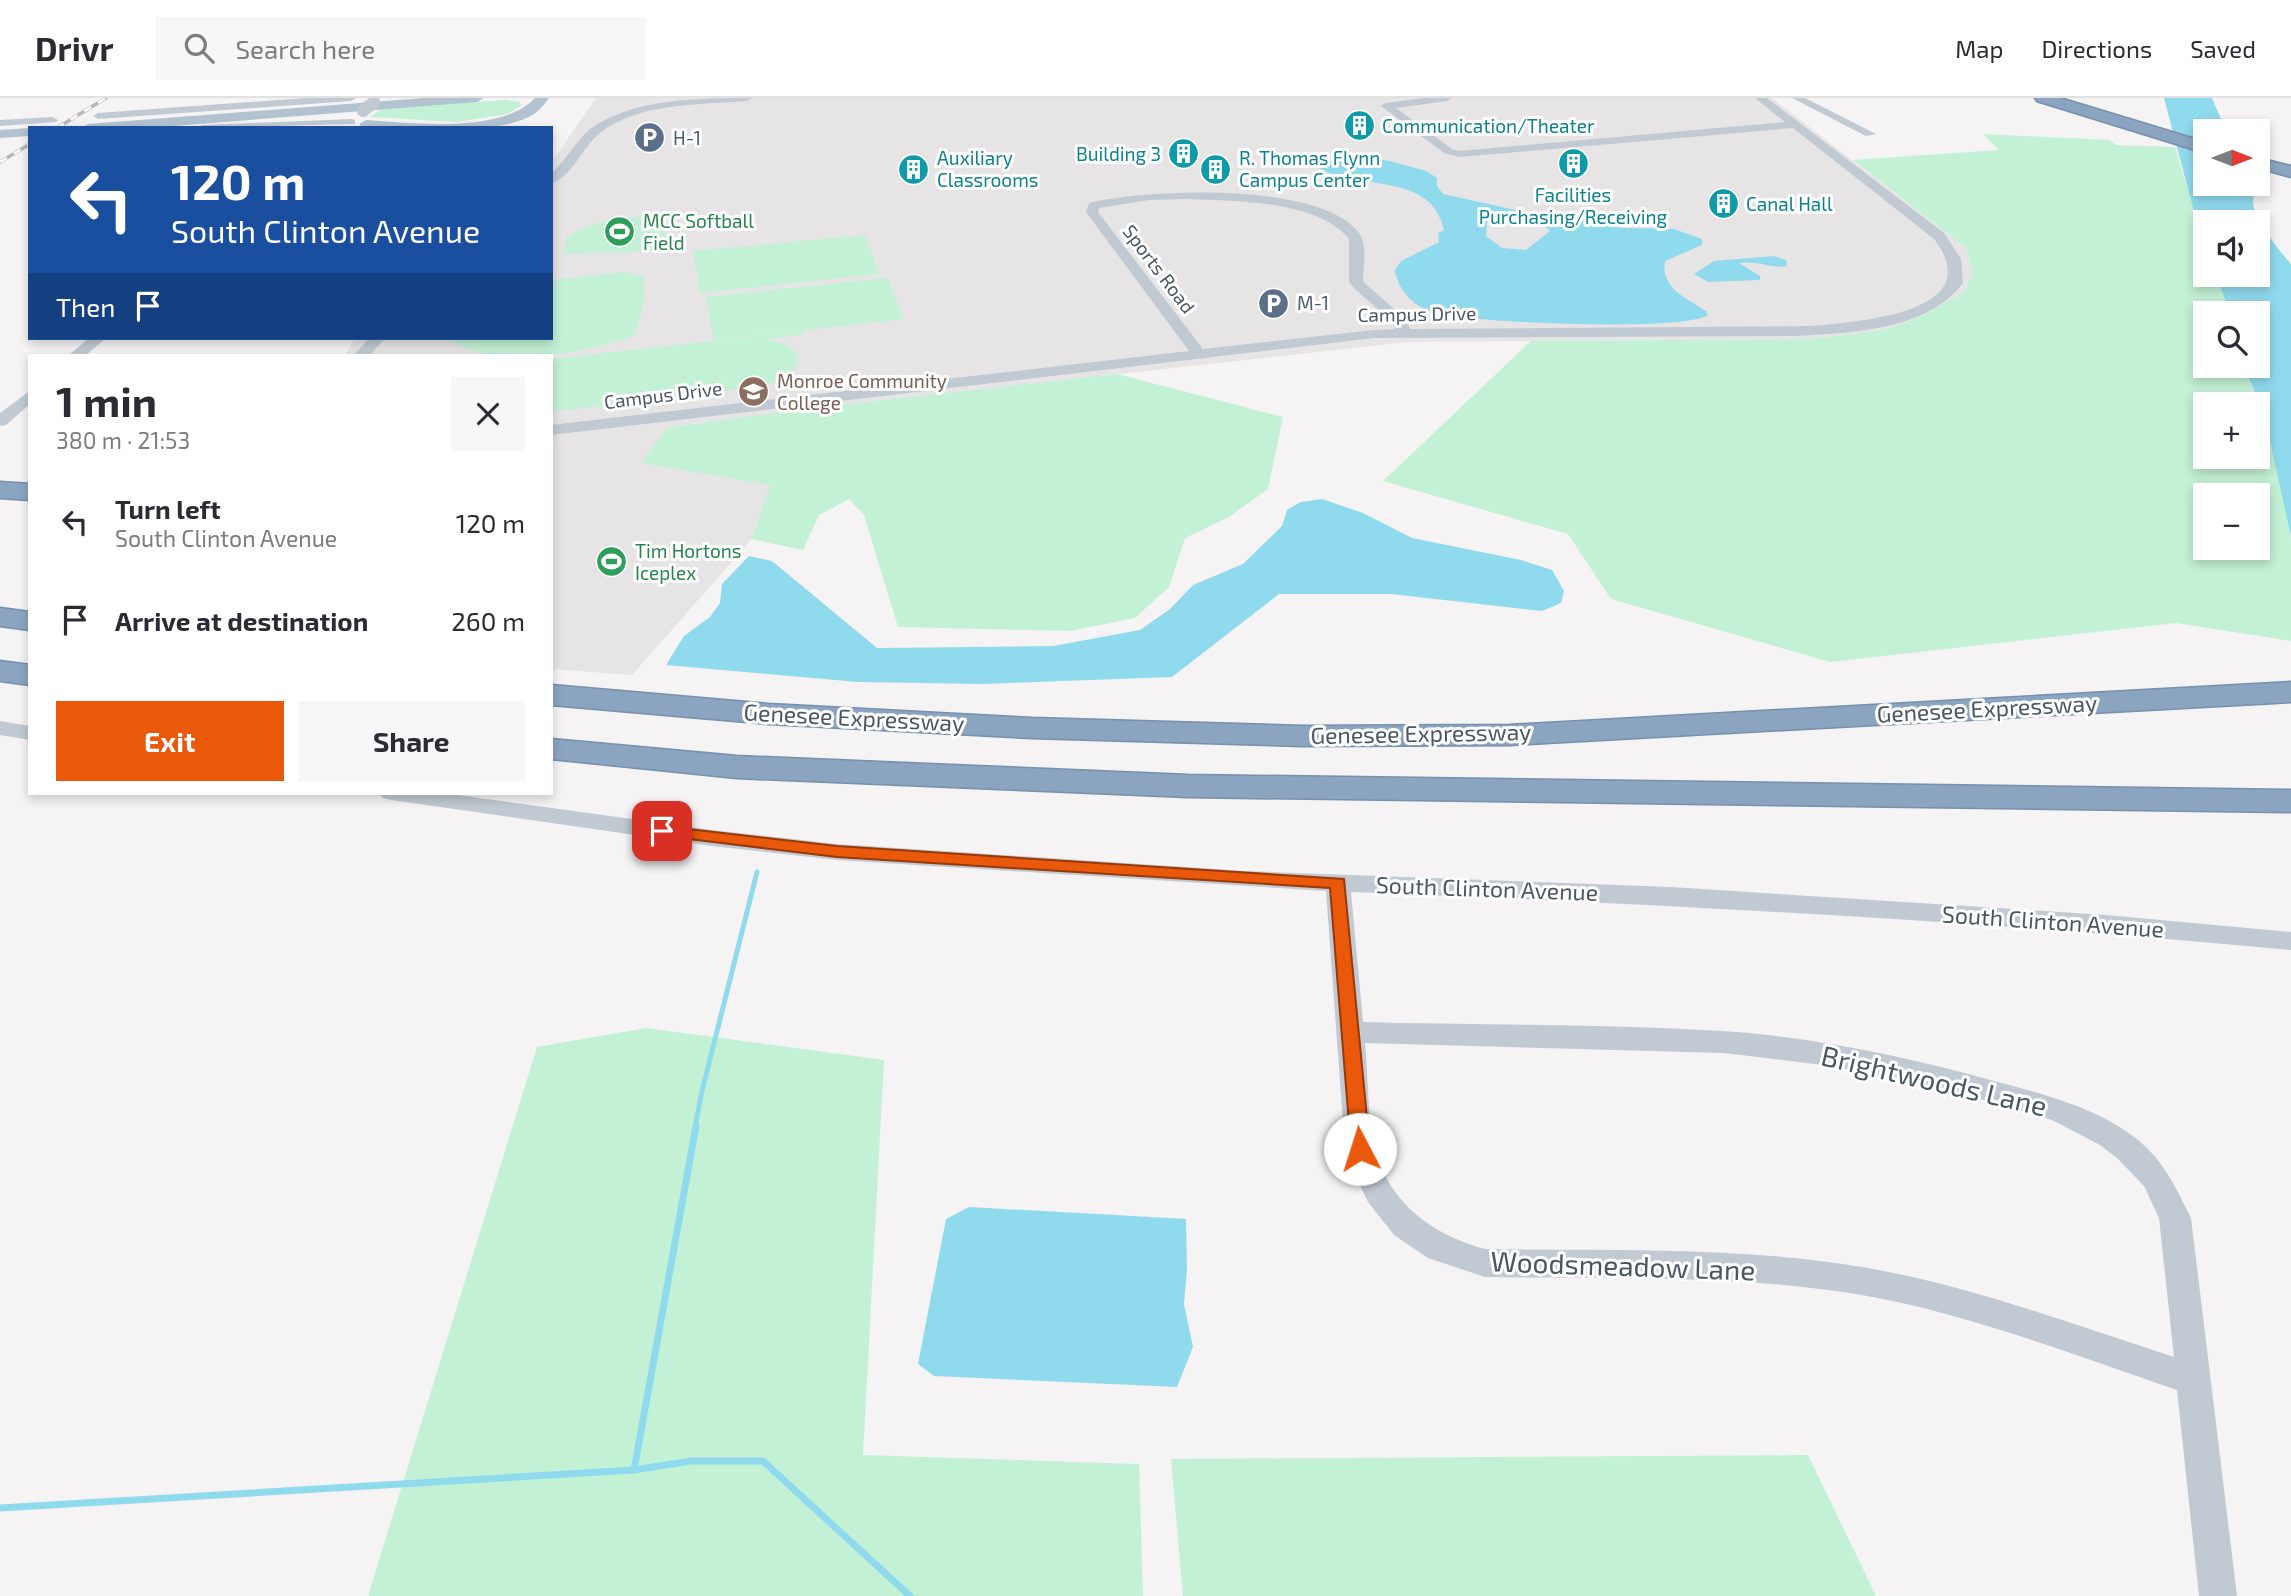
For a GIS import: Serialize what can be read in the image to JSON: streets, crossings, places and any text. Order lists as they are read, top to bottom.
{
  "streets": {
    "highway": ["Genesee Expressway"],
    "street": [
      "Sports Road",
      "Campus Drive",
      "South Clinton Avenue",
      "Brightwoods Lane",
      "Woodsmeadow Lane"
    ]
  },
  "crossings": [
    ["Sports Road", "Campus Drive"],
    ["South Clinton Avenue", "Woodsmeadow Lane"],
    ["Brightwoods Lane", "Woodsmeadow Lane"]
  ],
  "places": {
    "building": [
      "Communication/Theater",
      "Building 3",
      "Facilities Purchasing/Receiving",
      "Auxiliary Classrooms",
      "R. Thomas Flynn Campus Center",
      "Canal Hall"
    ],
    "parking": ["H-1", "M-1"],
    "sports": ["MCC Softball Field", "Tim Hortons Iceplex"],
    "school or university": ["Monroe Community College"]
  },
  "north": "right",
  "page": {
    "header": "Drivr",
    "search": "Search here",
    "nav": ["Map", "Directions", "Saved"],
    "map_buttons": ["+", "−"],
    "turn": ["120 m", "South Clinton Avenue"],
    "then": "Then",
    "heading": ["1 min", "380 m · 21:53"],
    "list": [
      {
        "name": "Turn left",
        "note": "South Clinton Avenue",
        "value": "120 m"
      },
      {
        "name": "Arrive at destination",
        "value": "260 m"
      }
    ],
    "buttons": ["Exit", "Share"]
  }
}
